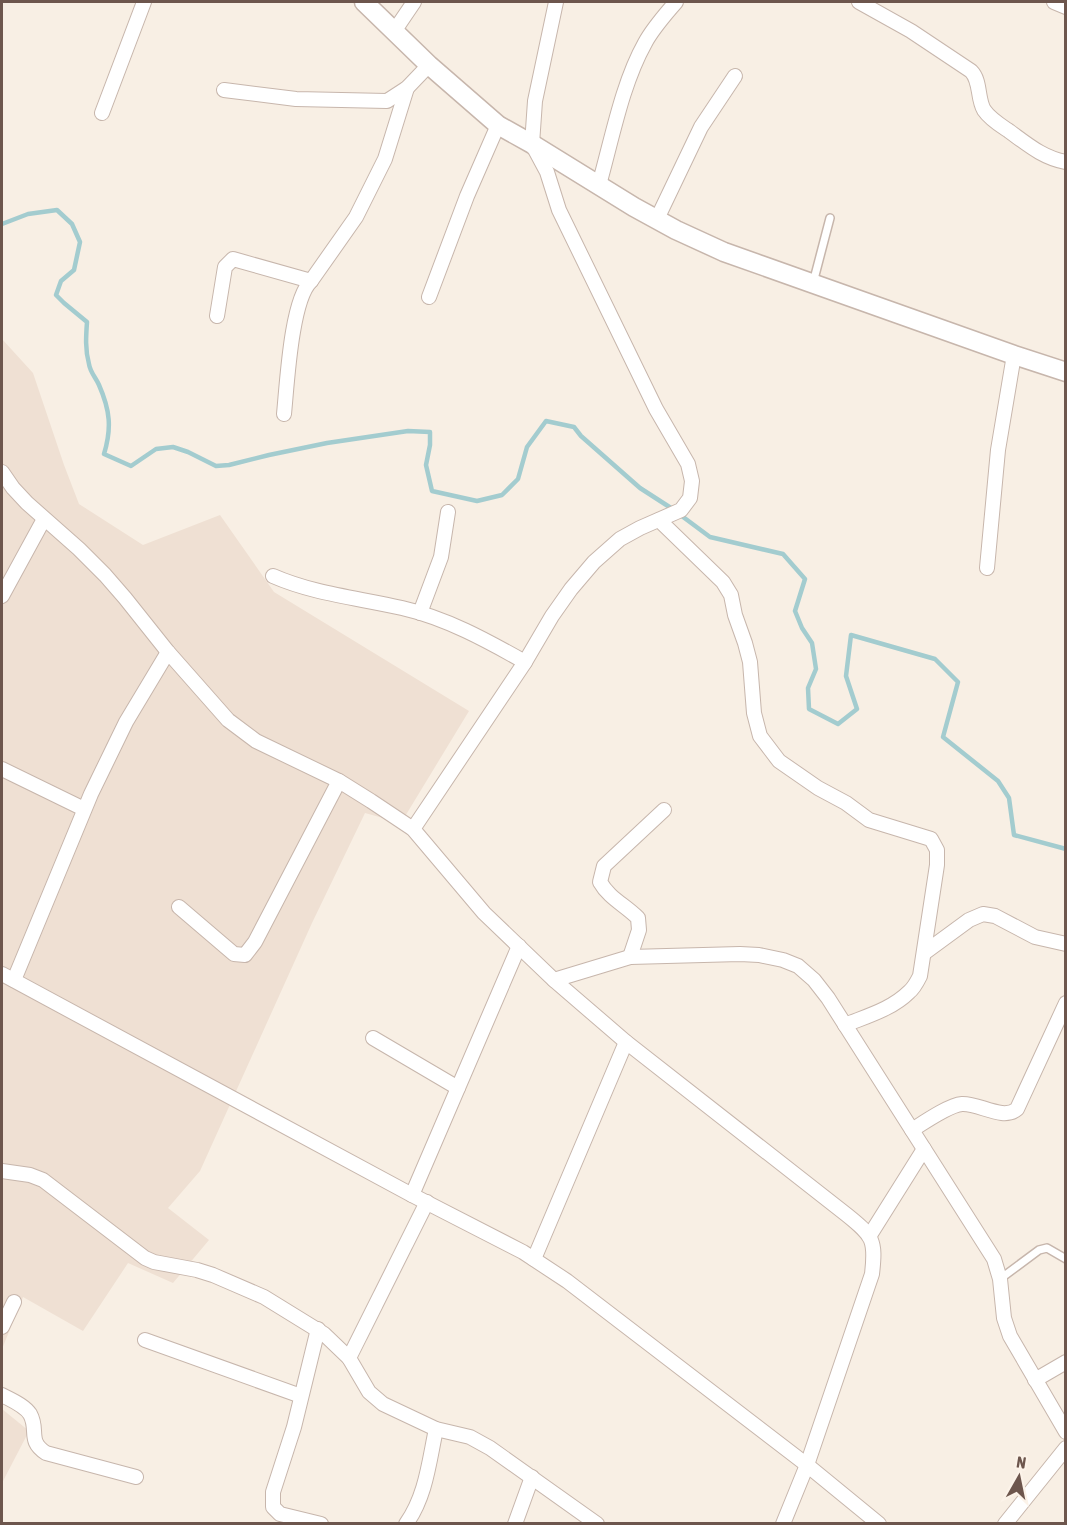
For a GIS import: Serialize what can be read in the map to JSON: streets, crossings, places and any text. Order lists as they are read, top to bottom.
{
  "north": "top"
}
